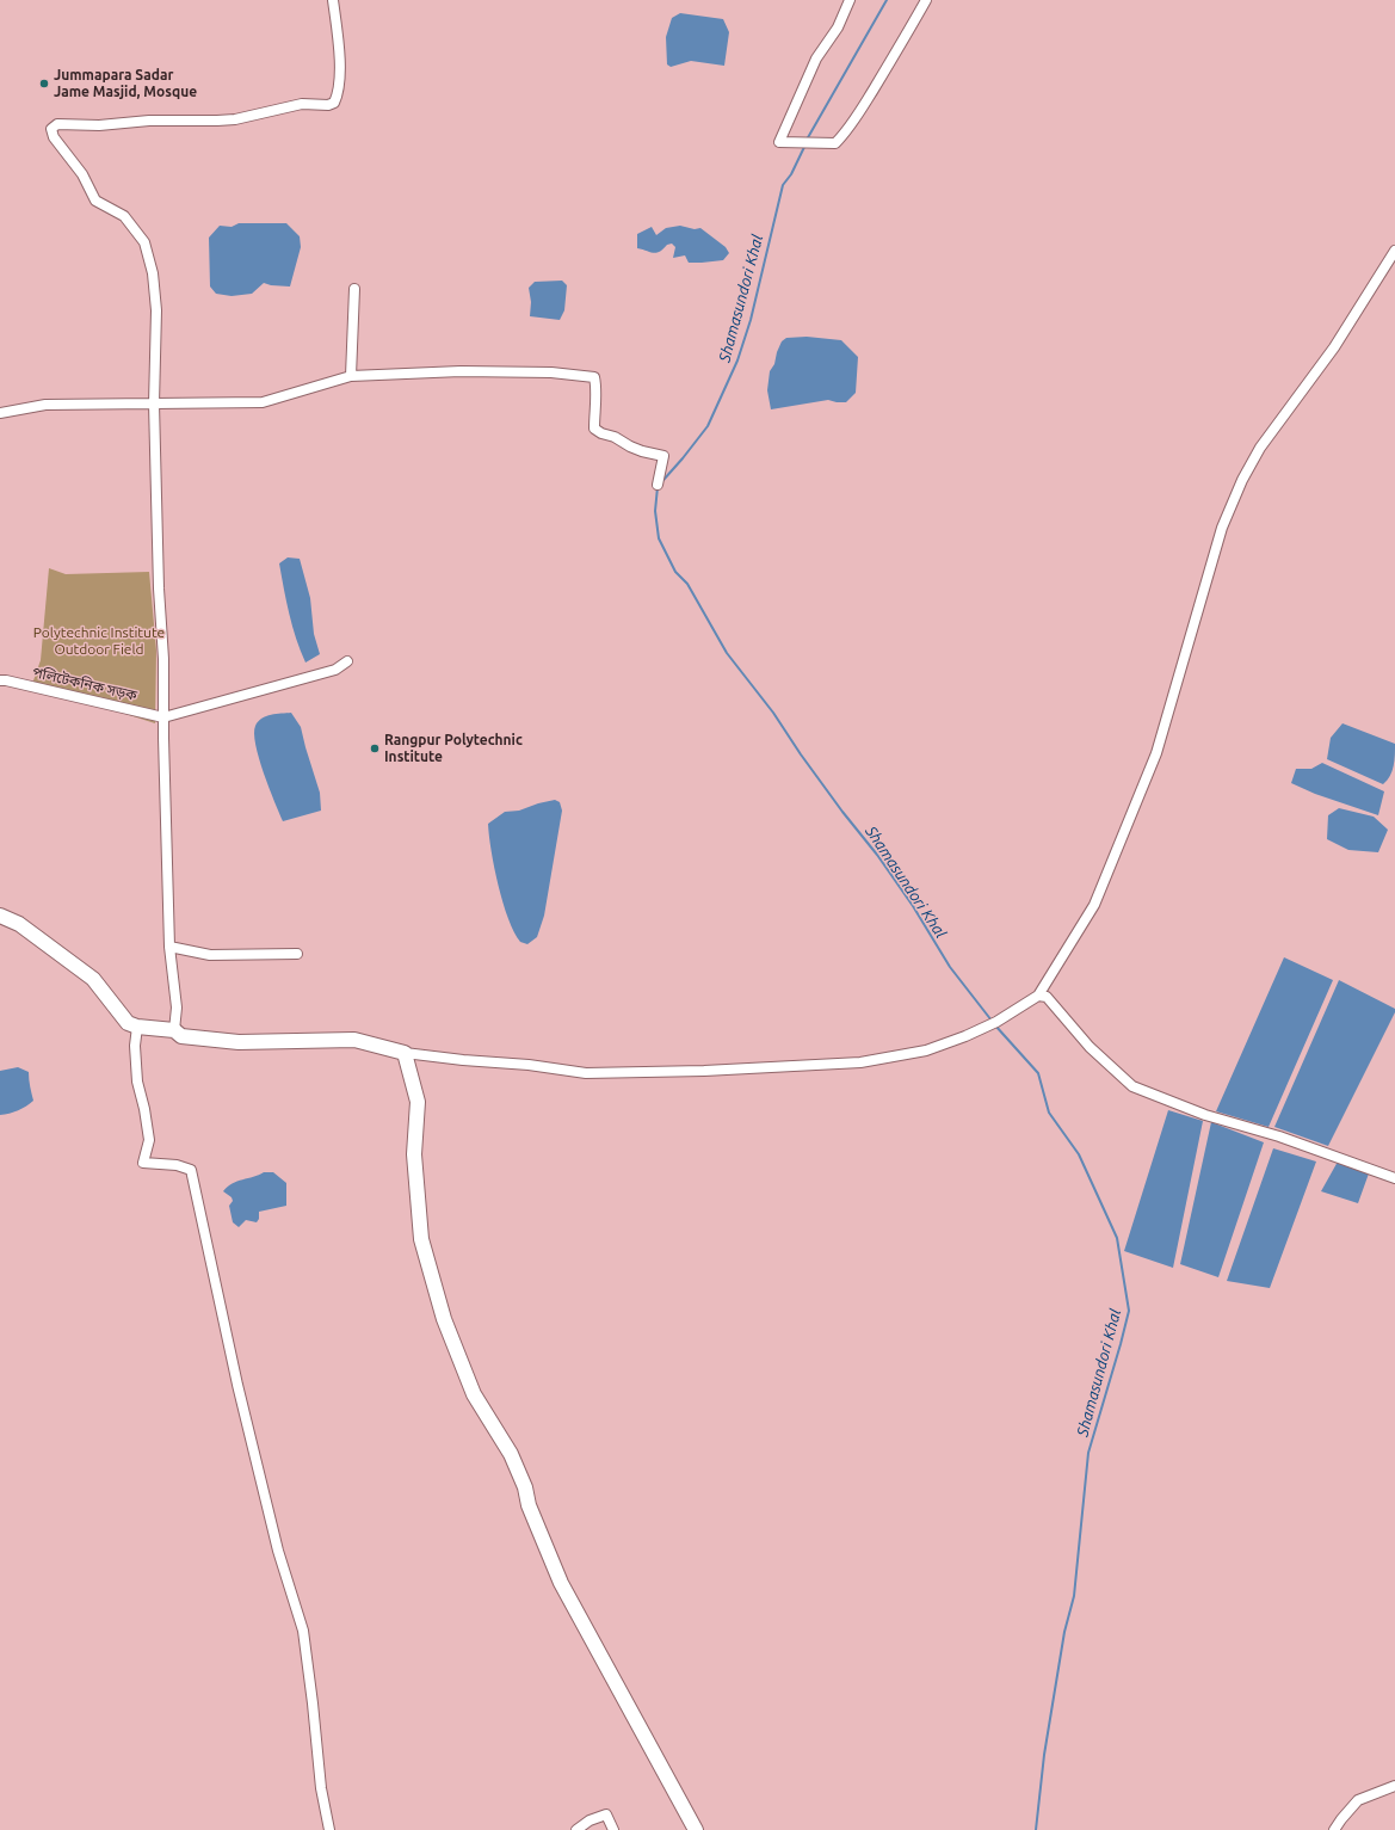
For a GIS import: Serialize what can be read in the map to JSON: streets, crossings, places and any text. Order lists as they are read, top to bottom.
{
  "streets": {
    "street": ["পলিটেকনিক সড়ক"]
  },
  "water": ["Shamasundori Khal"],
  "parks": ["Polytechnic Institute Outdoor Field"],
  "places": ["Jummapara Sadar Jame Masjid, Mosque", "Rangpur Polytechnic Institute"]
}
